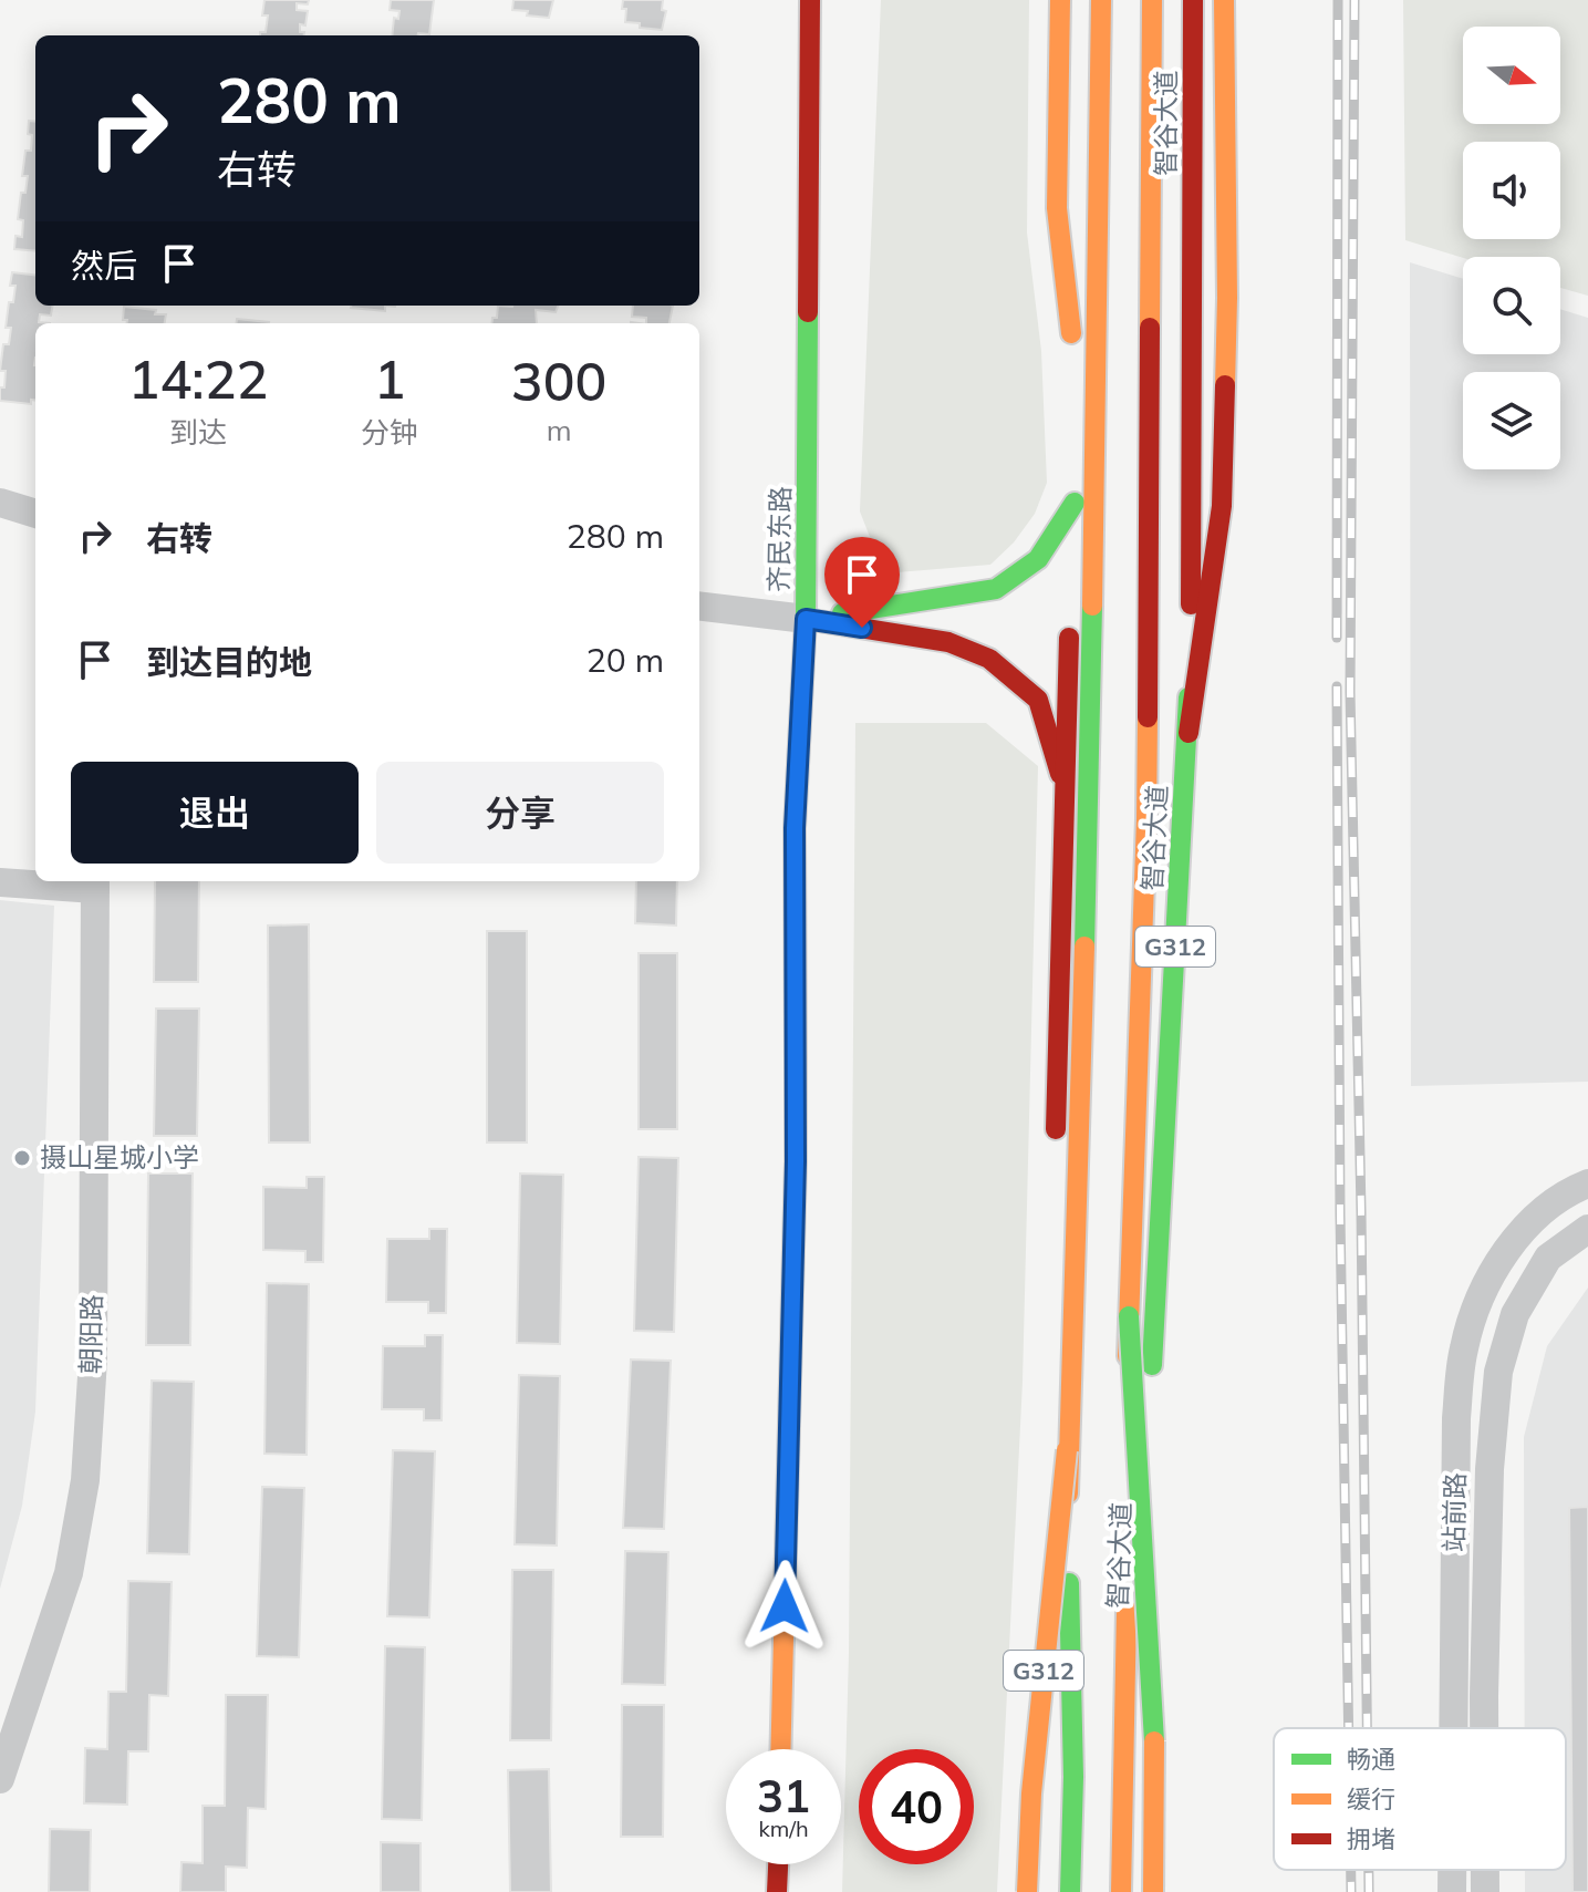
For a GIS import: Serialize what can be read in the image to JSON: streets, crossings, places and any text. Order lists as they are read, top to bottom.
{
  "streets": {
    "main road": ["智谷大道", "齐民东路", "G312"],
    "street": ["朝阳路", "站前路"]
  },
  "crossings": [
    ["智谷大道", "G312"]
  ],
  "places": ["摄山星城小学"],
  "legend": ["畅通", "缓行", "拥堵"],
  "north": "right",
  "page": {
    "turn": ["280 m", "右转"],
    "then": "然后",
    "eta": [
      "14:22",
      "到达",
      "1",
      "分钟",
      "300",
      "m"
    ],
    "list": [
      {
        "name": "右转",
        "value": "280 m"
      },
      {
        "name": "到达目的地",
        "value": "20 m"
      }
    ],
    "buttons": ["退出", "分享"],
    "speed": "31 km/h",
    "limit": "40"
  }
}
